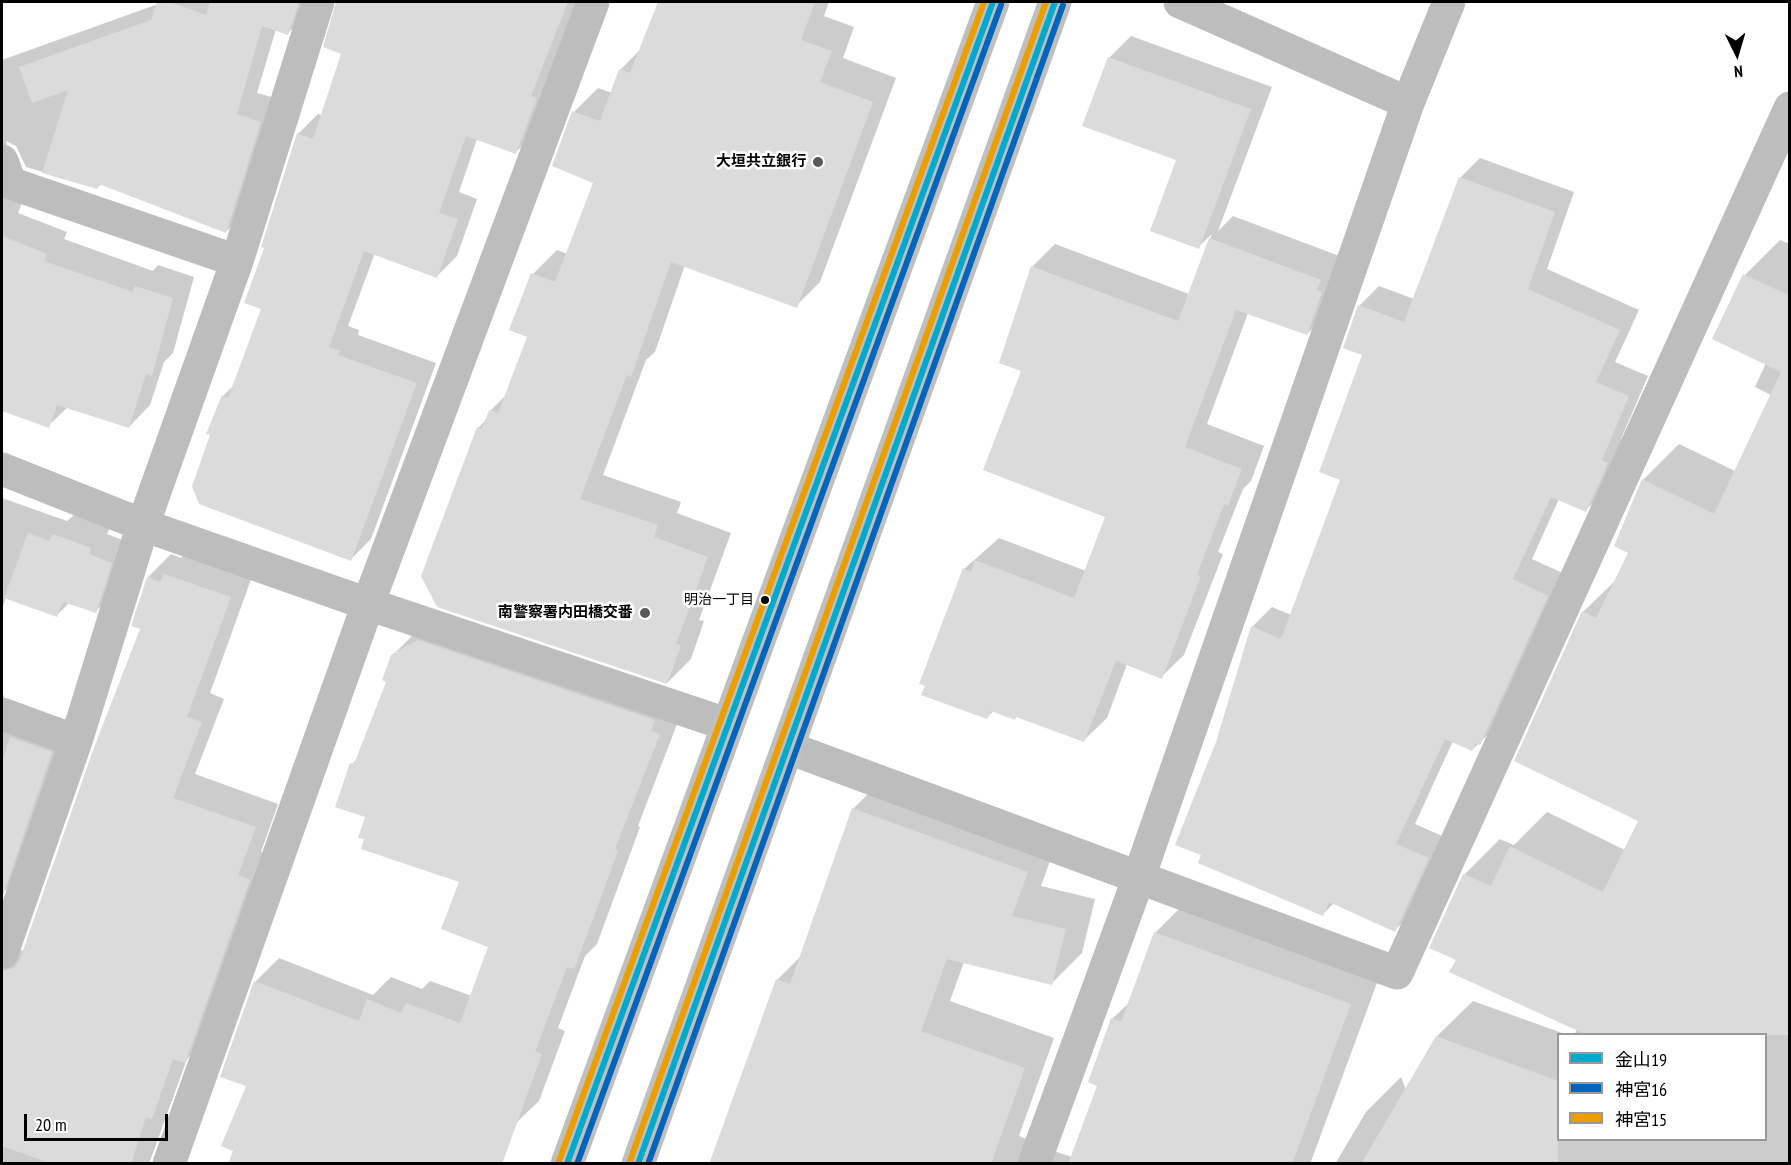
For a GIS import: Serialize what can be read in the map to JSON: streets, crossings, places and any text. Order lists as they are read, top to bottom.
{
  "places": ["大垣共立銀行", "明治一丁目", "南警察署内田橋交番"],
  "lines": ["transit line 金山19", "transit line 神宮15", "transit line 神宮16"],
  "legend": ["金山19", "神宮16", "神宮15"],
  "scale_bar": "20 m",
  "north": "bottom"
}
